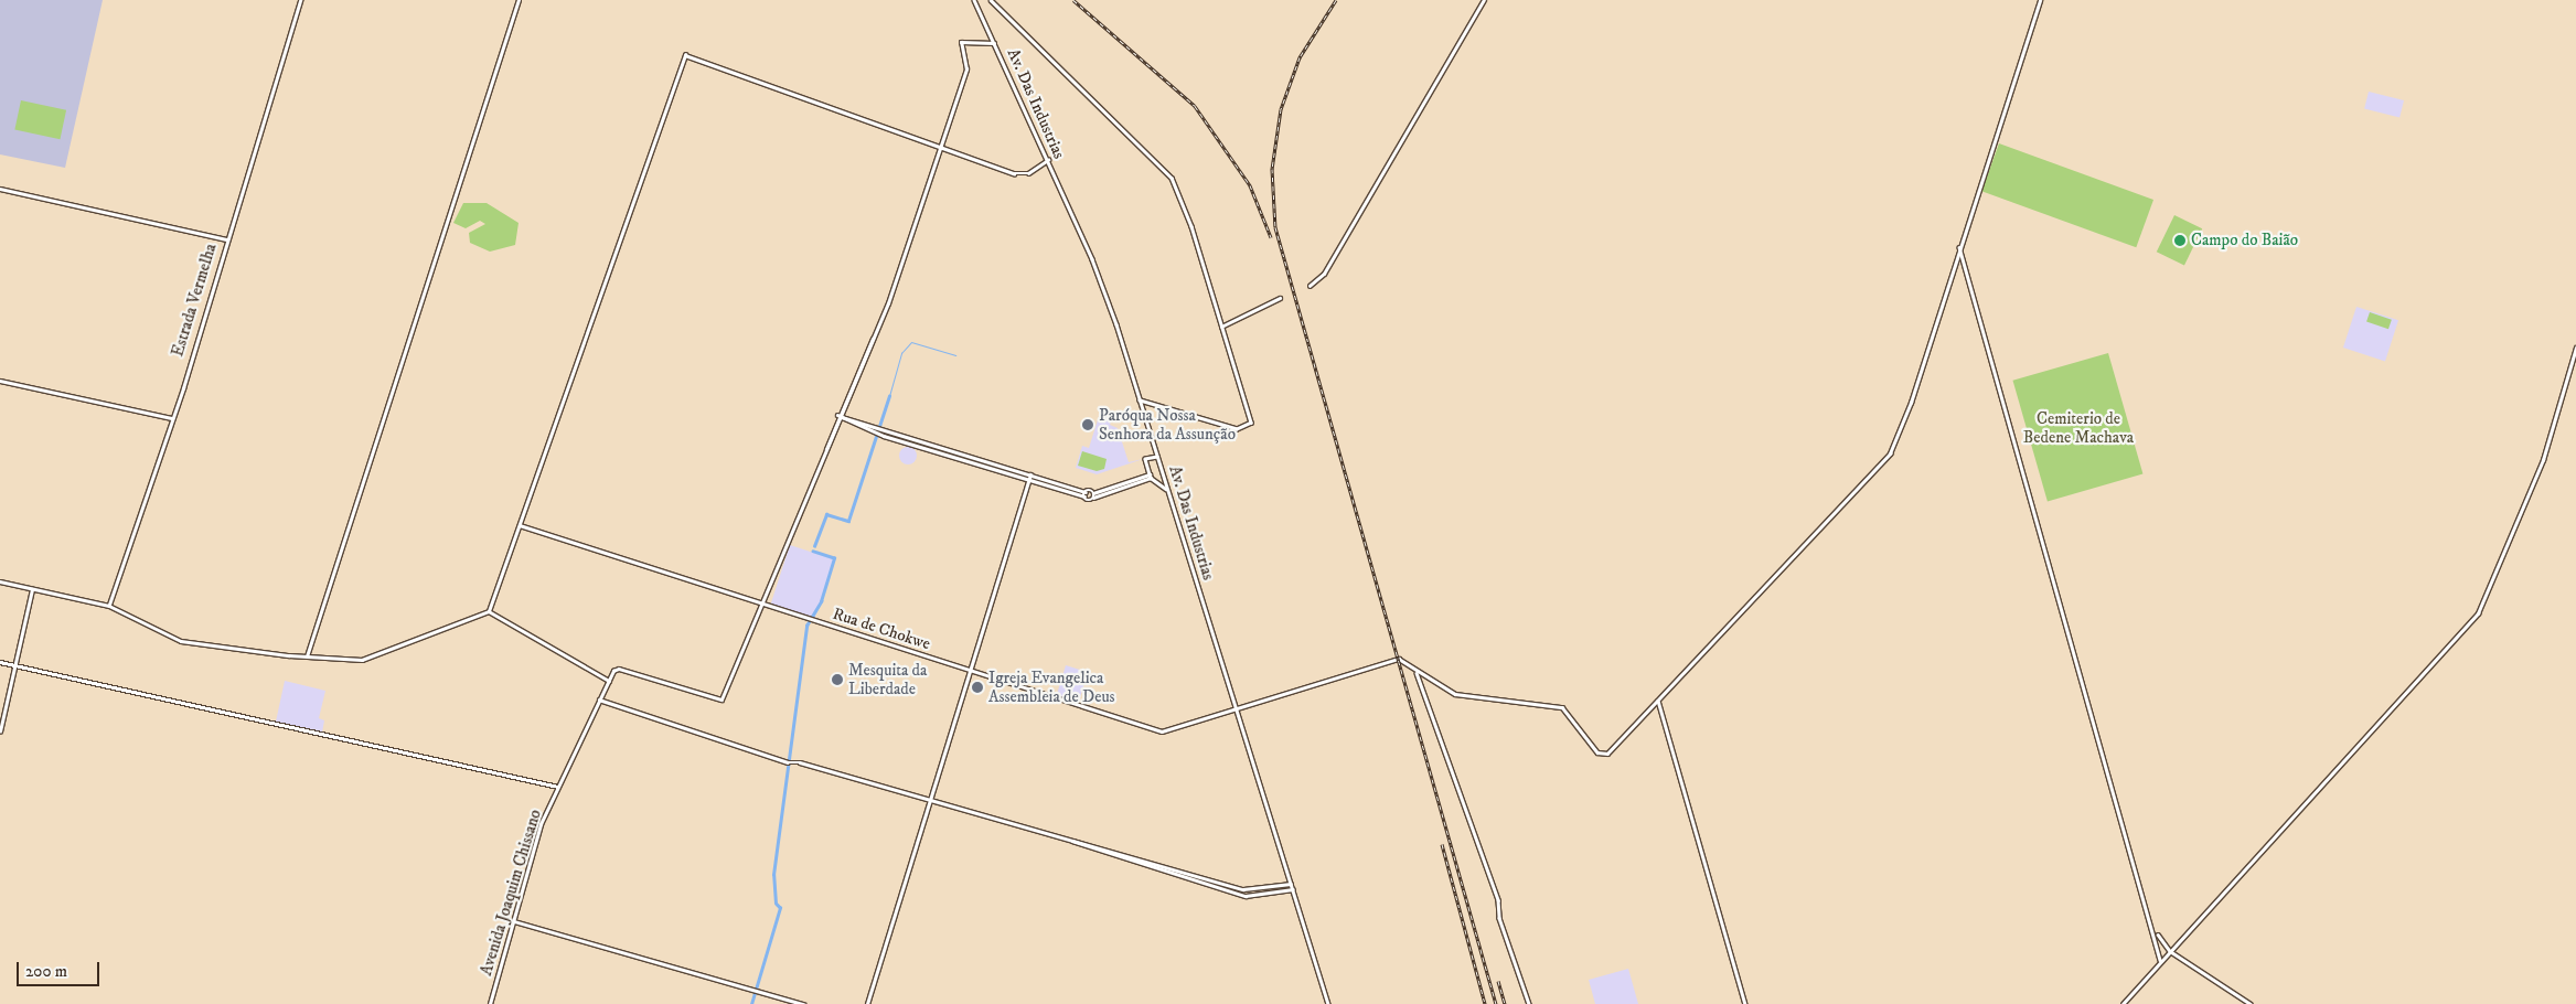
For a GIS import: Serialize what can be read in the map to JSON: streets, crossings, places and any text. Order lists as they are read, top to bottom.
{
  "streets": {
    "street": [
      "Av. Das Industrias",
      "Estrada Vermelha",
      "Rua de Chokwe",
      "Avenida Joaquim Chissano"
    ]
  },
  "crossings": [
    ["Av. Das Industrias", "Rua de Chokwe"],
    ["Rua de Chokwe", "Avenida Joaquim Chissano"]
  ],
  "parks": ["Cemiterio de Bedene Machava"],
  "places": [
    "Campo do Baião",
    "Paróqua Nossa Senhora da Assunção",
    "Mesquita da Liberdade",
    "Igreja Evangelica Assembleia de Deus"
  ],
  "scale_bar": "200 m"
}
